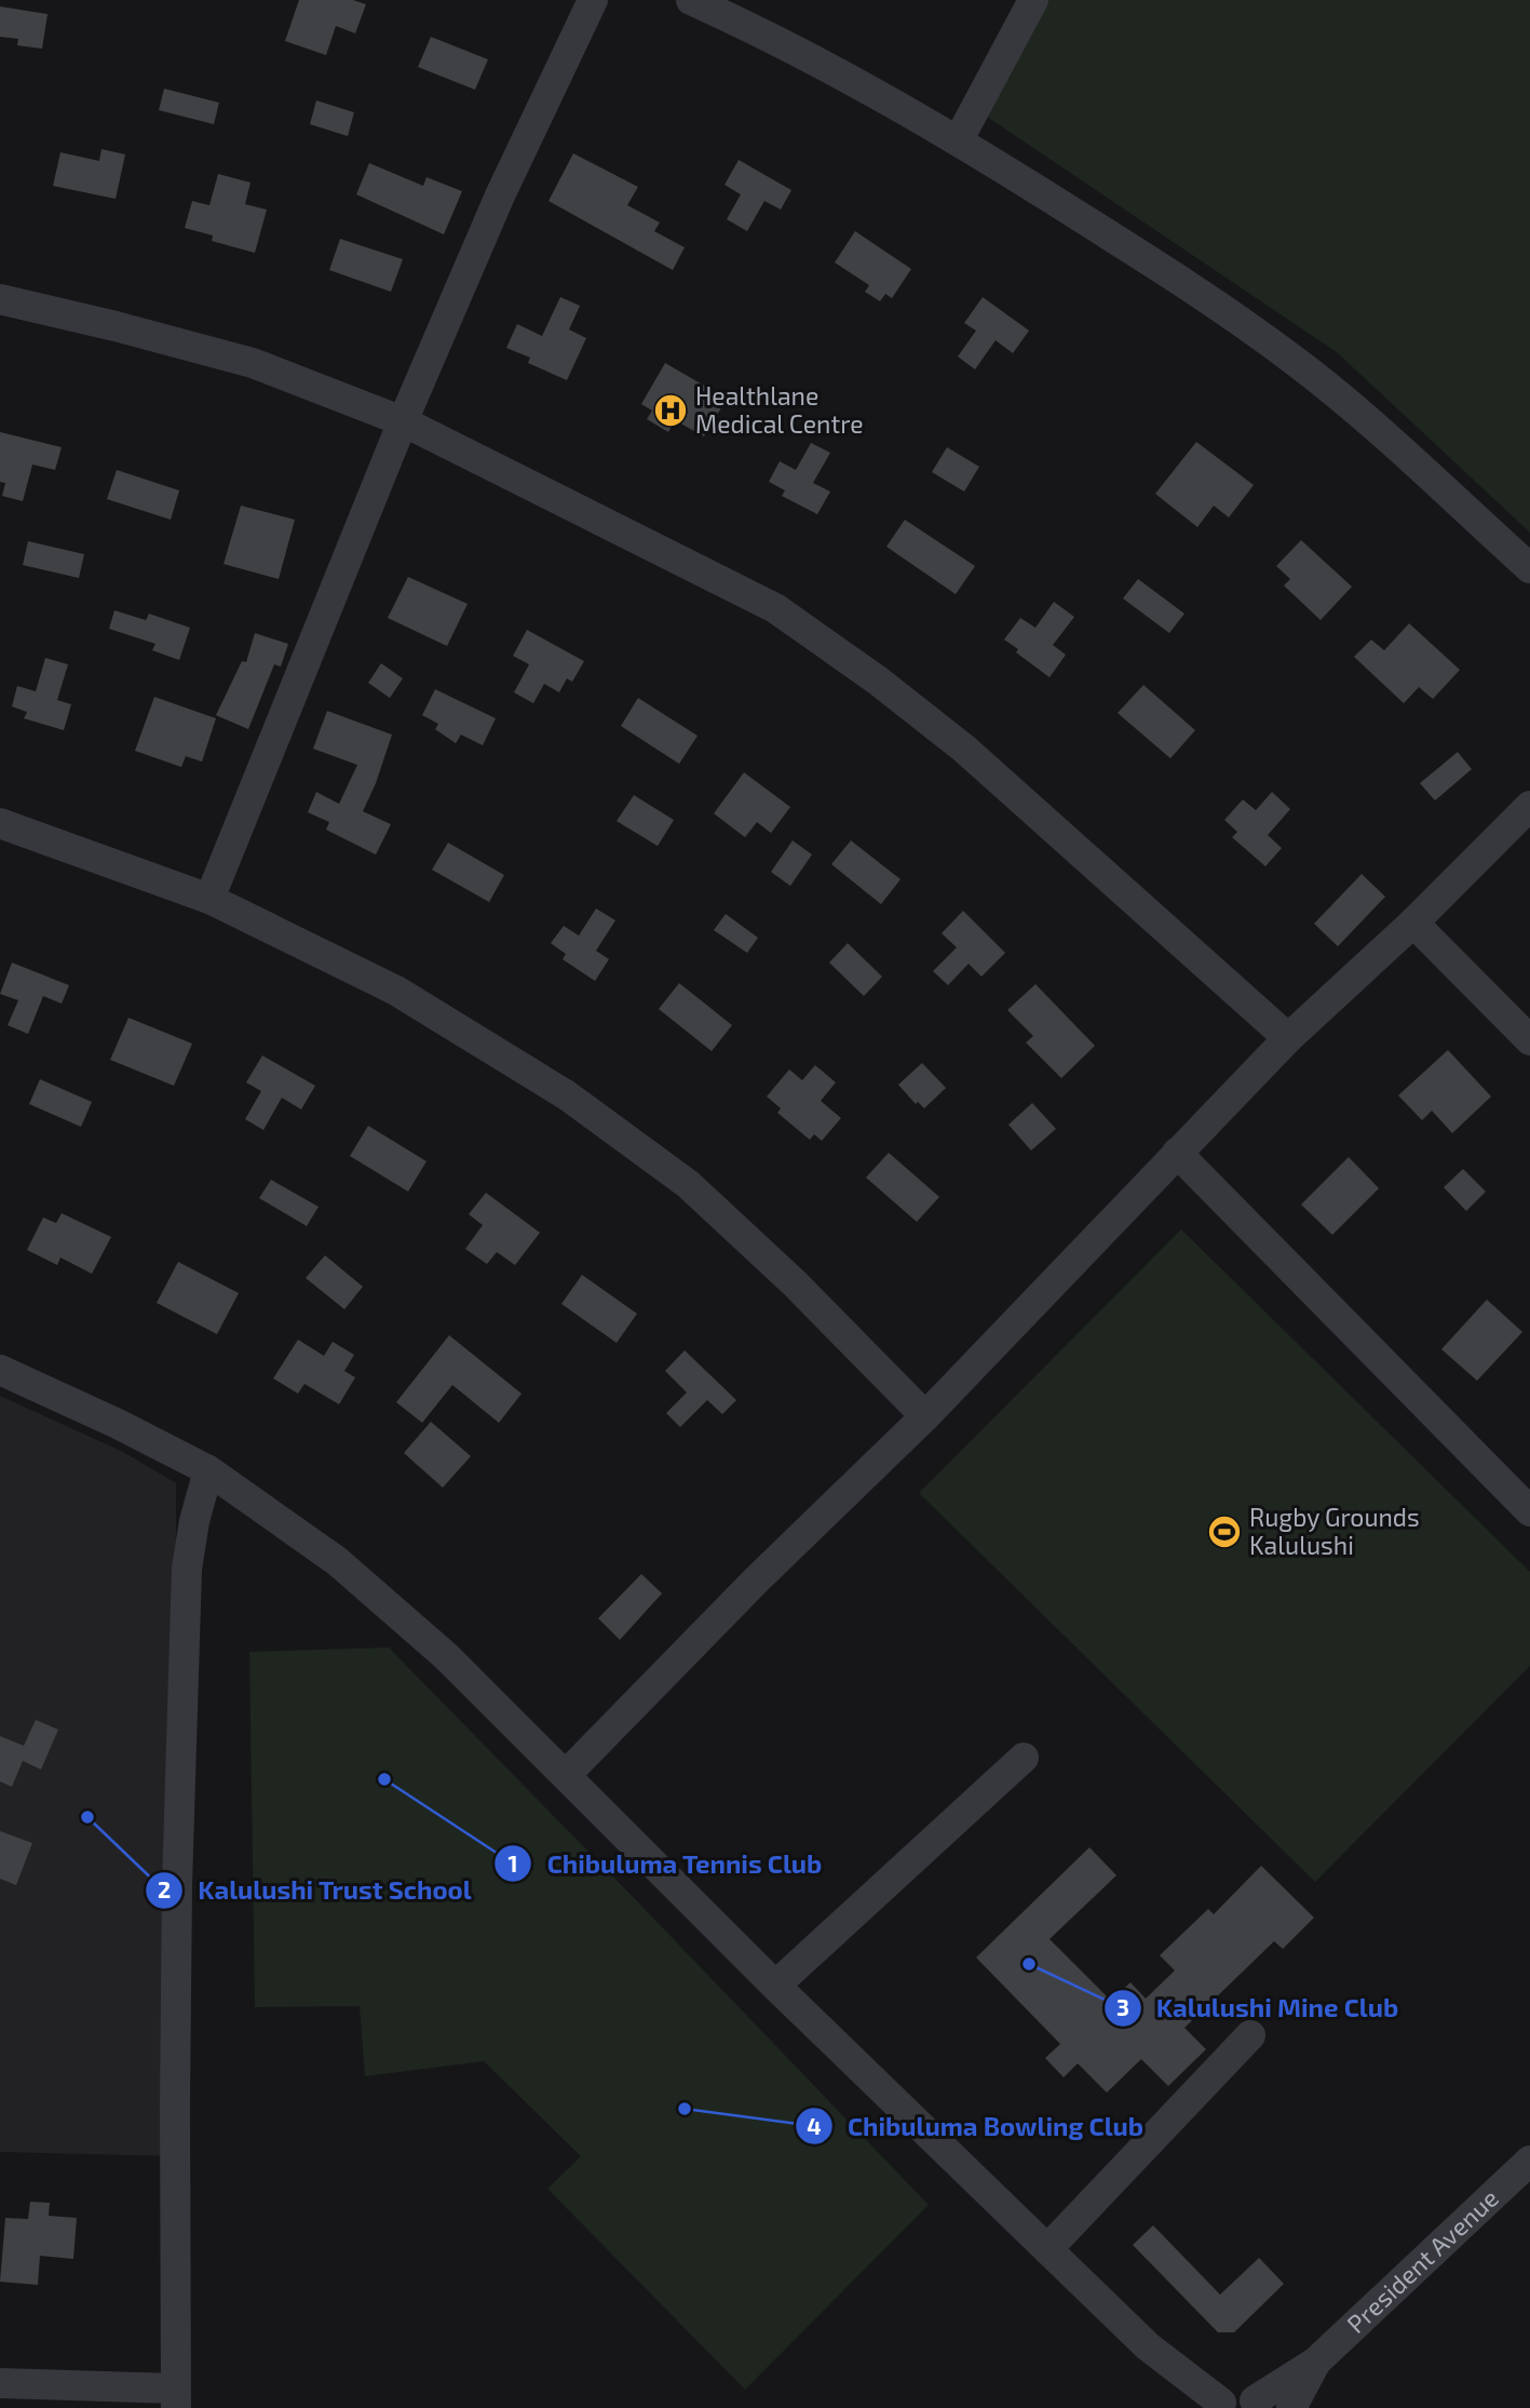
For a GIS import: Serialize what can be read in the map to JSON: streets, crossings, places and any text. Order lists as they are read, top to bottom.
{
  "streets": {
    "street": ["President Avenue"]
  },
  "places": {
    "hospital": ["Healthlane Medical Centre"],
    "sports": ["Rugby Grounds Kalulushi"],
    "other": [
      "Chibuluma Tennis Club",
      "Kalulushi Trust School",
      "Kalulushi Mine Club",
      "Chibuluma Bowling Club"
    ]
  }
}
